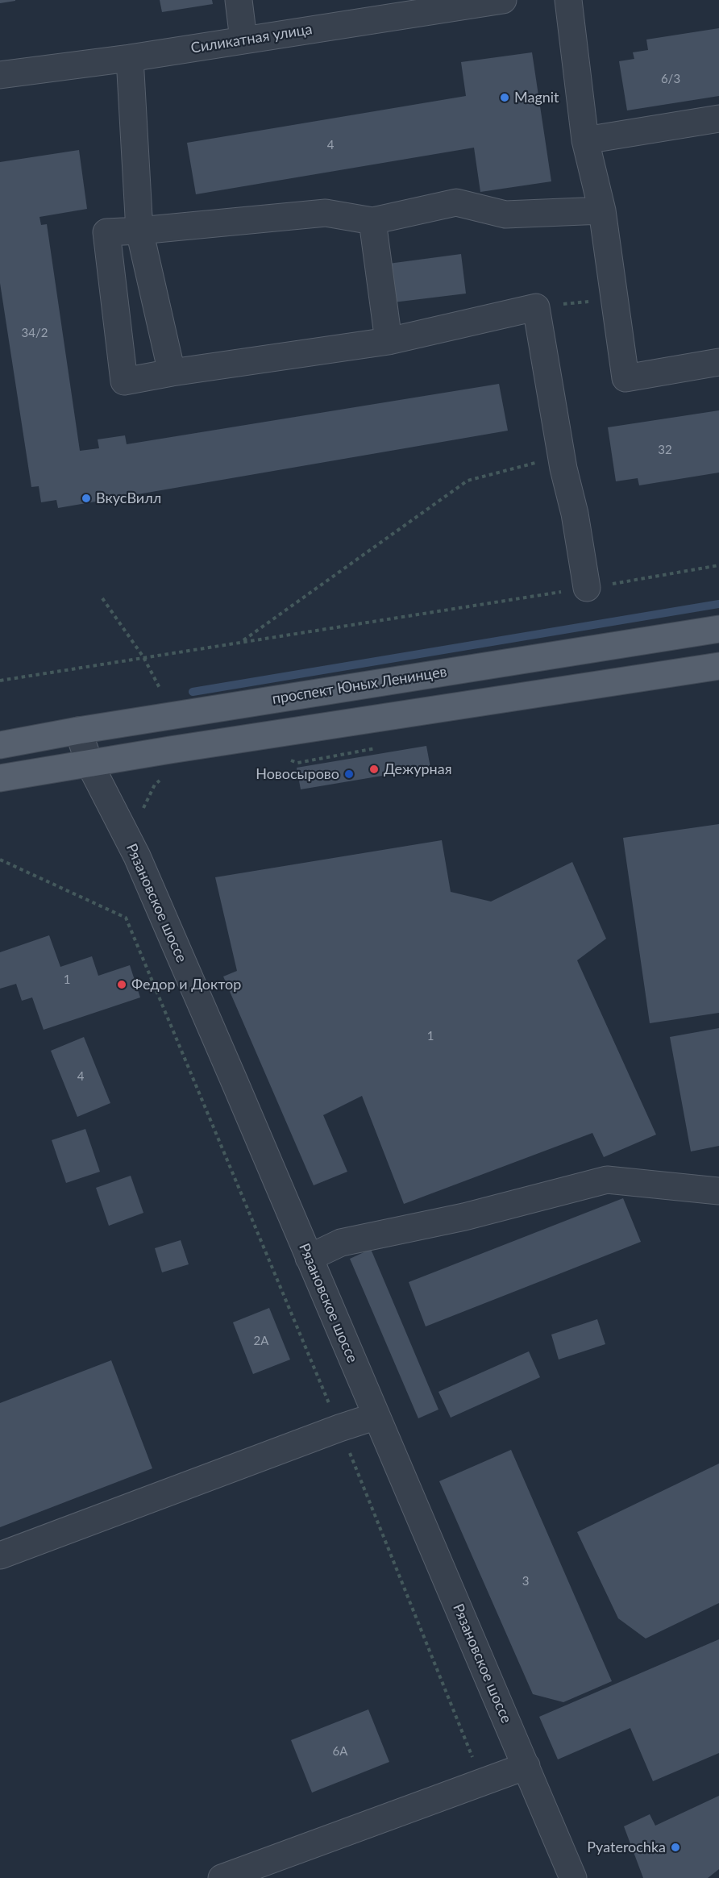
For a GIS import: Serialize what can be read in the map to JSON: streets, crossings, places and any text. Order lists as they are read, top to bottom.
{
  "streets": {
    "main road": ["проспект Юных Ленинцев"],
    "street": ["Силикатная улица", "Рязановское шоссе"]
  },
  "crossings": [
    ["проспект Юных Ленинцев", "Рязановское шоссе"]
  ],
  "places": [
    "Magnit",
    "ВкусВилл",
    "Дежурная",
    "Новосырово",
    "Федор и Доктор",
    "Pyaterochka"
  ],
  "house_numbers": [
    "6/3",
    "4",
    "34/2",
    "32",
    "1",
    "1",
    "4",
    "2А",
    "3",
    "6А"
  ]
}
